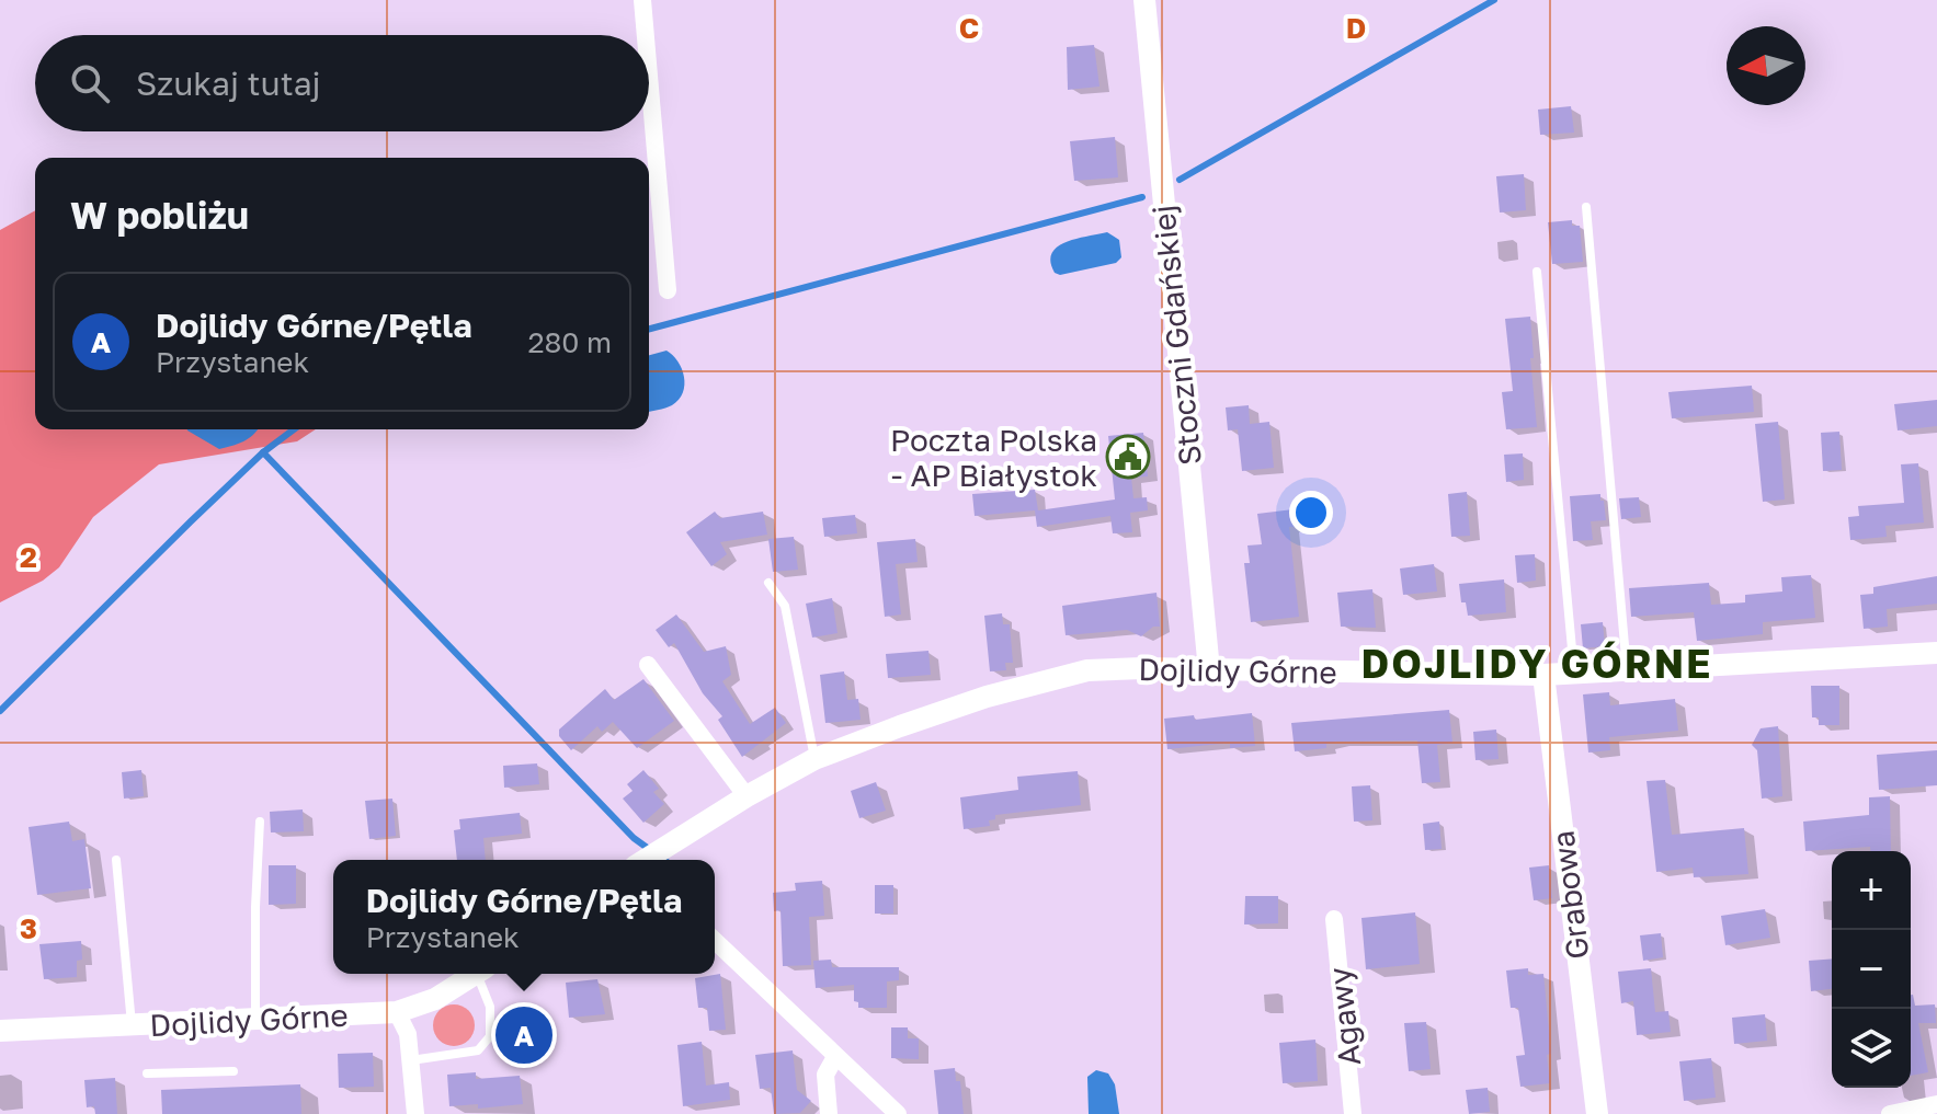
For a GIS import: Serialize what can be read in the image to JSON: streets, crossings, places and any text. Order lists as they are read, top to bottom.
{
  "streets": {
    "street": [
      "Stoczni Gdańskiej",
      "Dojlidy Górne",
      "Grabowa",
      "Agawy"
    ]
  },
  "crossings": [
    ["Stoczni Gdańskiej", "Dojlidy Górne"],
    ["Dojlidy Górne", "Grabowa"]
  ],
  "districts": ["DOJLIDY GÓRNE"],
  "places": {
    "public building": ["Poczta Polska - AP Białystok"]
  },
  "north": "left",
  "page": {
    "search": "Szukaj tutaj",
    "heading": "W pobliżu",
    "list": [
      {
        "mark": "A",
        "name": "Dojlidy Górne/Pętla",
        "note": "Przystanek",
        "value": "280 m"
      }
    ],
    "map_buttons": ["+", "−"],
    "popup": ["Dojlidy Górne/Pętla", "Przystanek"],
    "pins": "A"
  },
  "grid": {
    "columns": ["C", "D"],
    "rows": ["2", "3"]
  }
}
